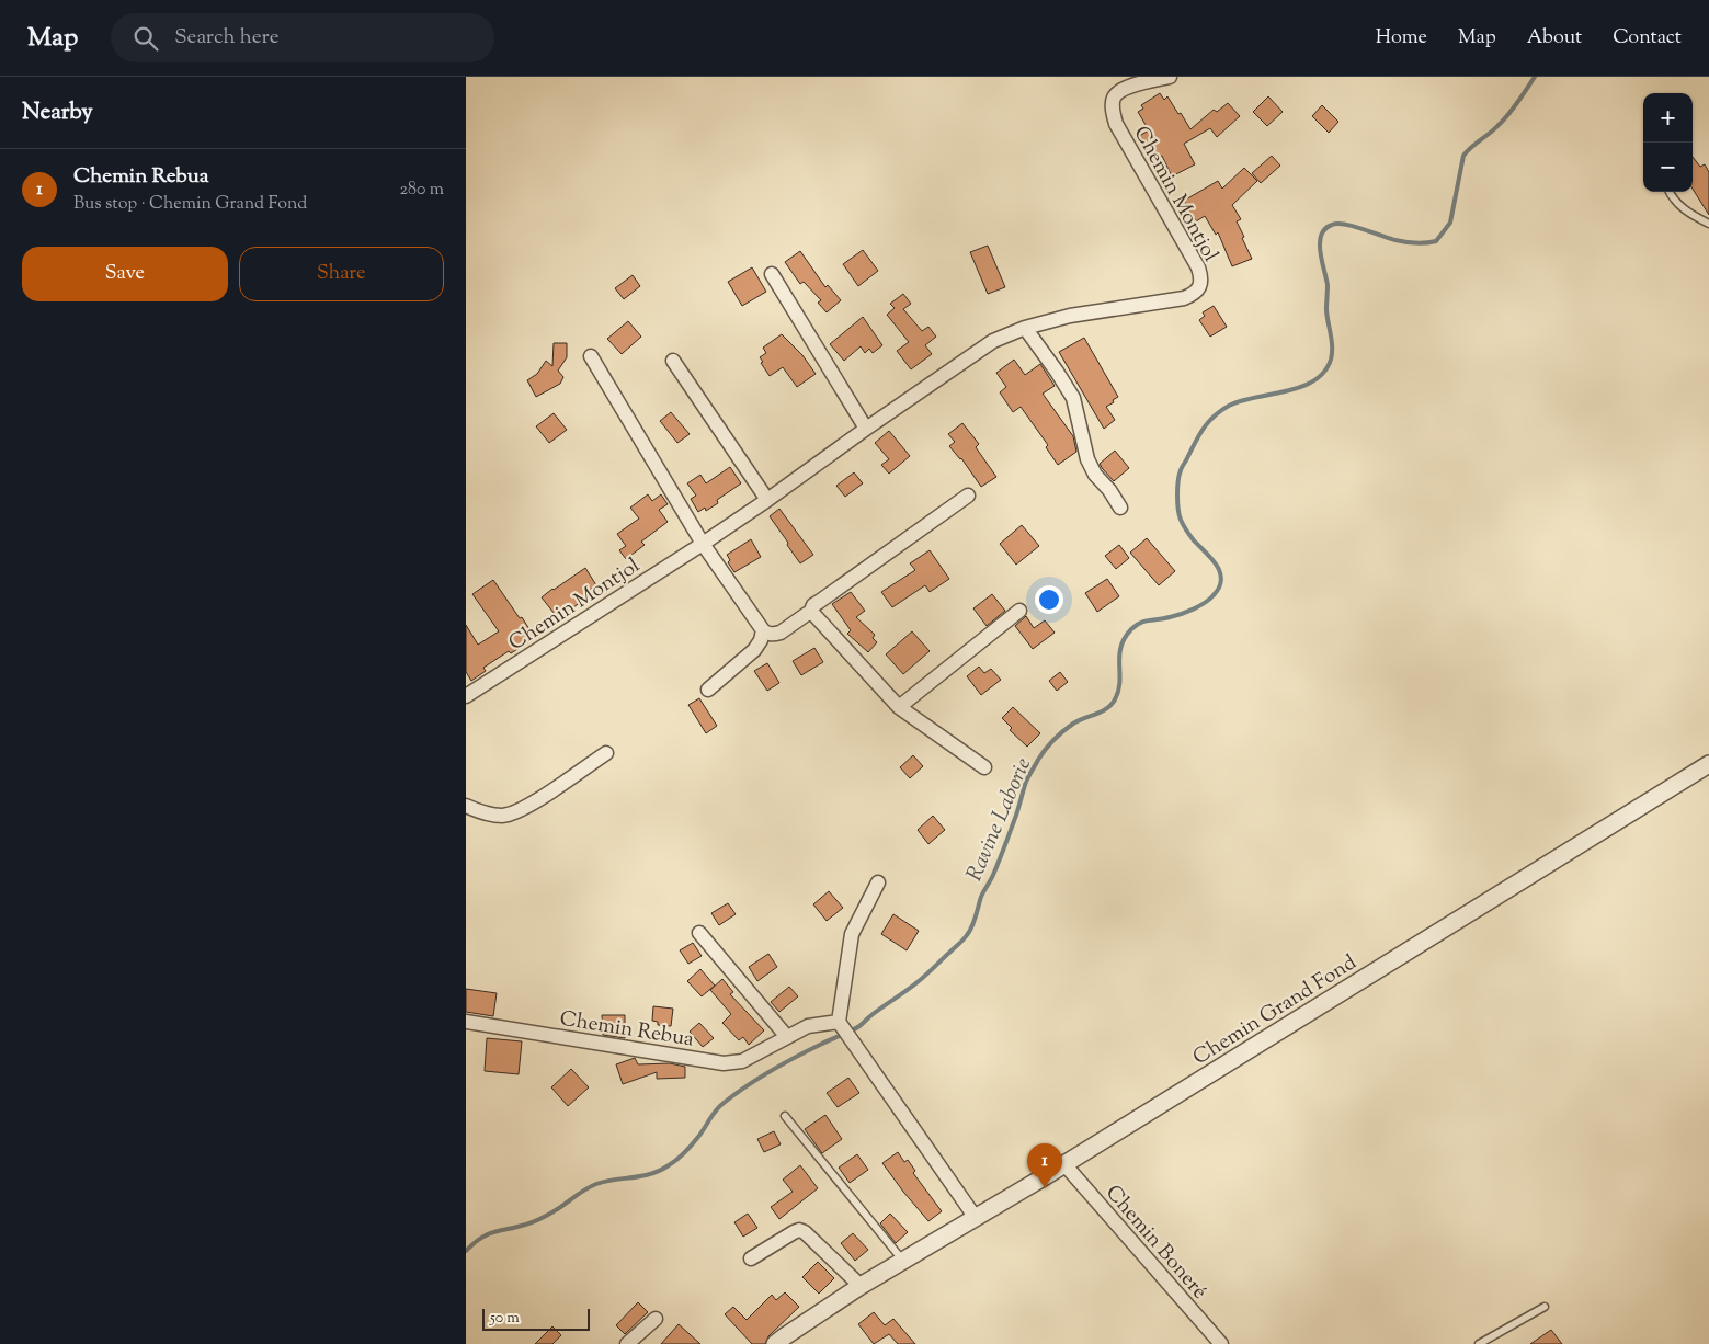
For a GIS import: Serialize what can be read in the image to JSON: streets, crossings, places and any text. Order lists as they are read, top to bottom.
{
  "streets": {
    "street": [
      "Chemin Montjol",
      "Chemin Grand Fond",
      "Chemin Rebua",
      "Chemin Boneré"
    ]
  },
  "crossings": [
    ["Chemin Grand Fond", "Chemin Boneré"]
  ],
  "water": ["Ravine Laborie"],
  "scale_bar": "50 m",
  "page": {
    "header": "Map",
    "search": "Search here",
    "nav": [
      "Home",
      "Map",
      "About",
      "Contact"
    ],
    "heading": "Nearby",
    "map_buttons": ["+", "−"],
    "list": [
      {
        "mark": "1",
        "name": "Chemin Rebua",
        "note": "Bus stop · Chemin Grand Fond",
        "value": "280 m"
      }
    ],
    "buttons": ["Save", "Share"],
    "pins": "1",
    "scale": "50 m"
  }
}
